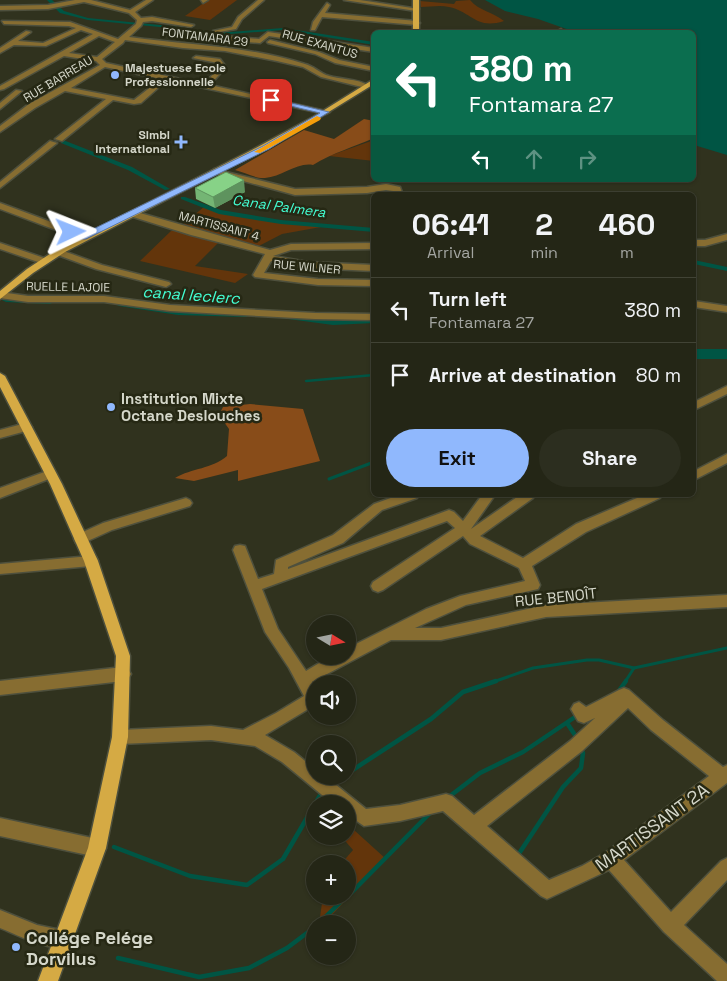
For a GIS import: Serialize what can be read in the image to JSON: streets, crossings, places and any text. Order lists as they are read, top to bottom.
{
  "streets": {
    "street": [
      "FONTAMARA 29",
      "RUE EXANTUS",
      "RUE BARREAU",
      "MARTISSANT 4",
      "RUE WILNER",
      "RUELLE LAJOIE",
      "RUE BENOÎT",
      "MARTISSANT 2A"
    ]
  },
  "crossings": [
    ["FONTAMARA 29", "RUE BARREAU"],
    ["MARTISSANT 4", "RUE WILNER"]
  ],
  "water": ["Canal Palmera", "canal leclerc"],
  "places": {
    "other": ["Majestuese Ecole Professionnelle", "Institution Mixte Octane Deslouches", "Collége Pelége Dorvilus"],
    "health": ["Simbi International"]
  },
  "north": "right",
  "page": {
    "turn": ["380 m", "Fontamara 27"],
    "eta": [
      "06:41",
      "Arrival",
      "2",
      "min",
      "460",
      "m"
    ],
    "list": [
      {
        "name": "Turn left",
        "note": "Fontamara 27",
        "value": "380 m"
      },
      {
        "name": "Arrive at destination",
        "value": "80 m"
      }
    ],
    "buttons": ["Exit", "Share"],
    "map_buttons": ["+", "−"]
  }
}
